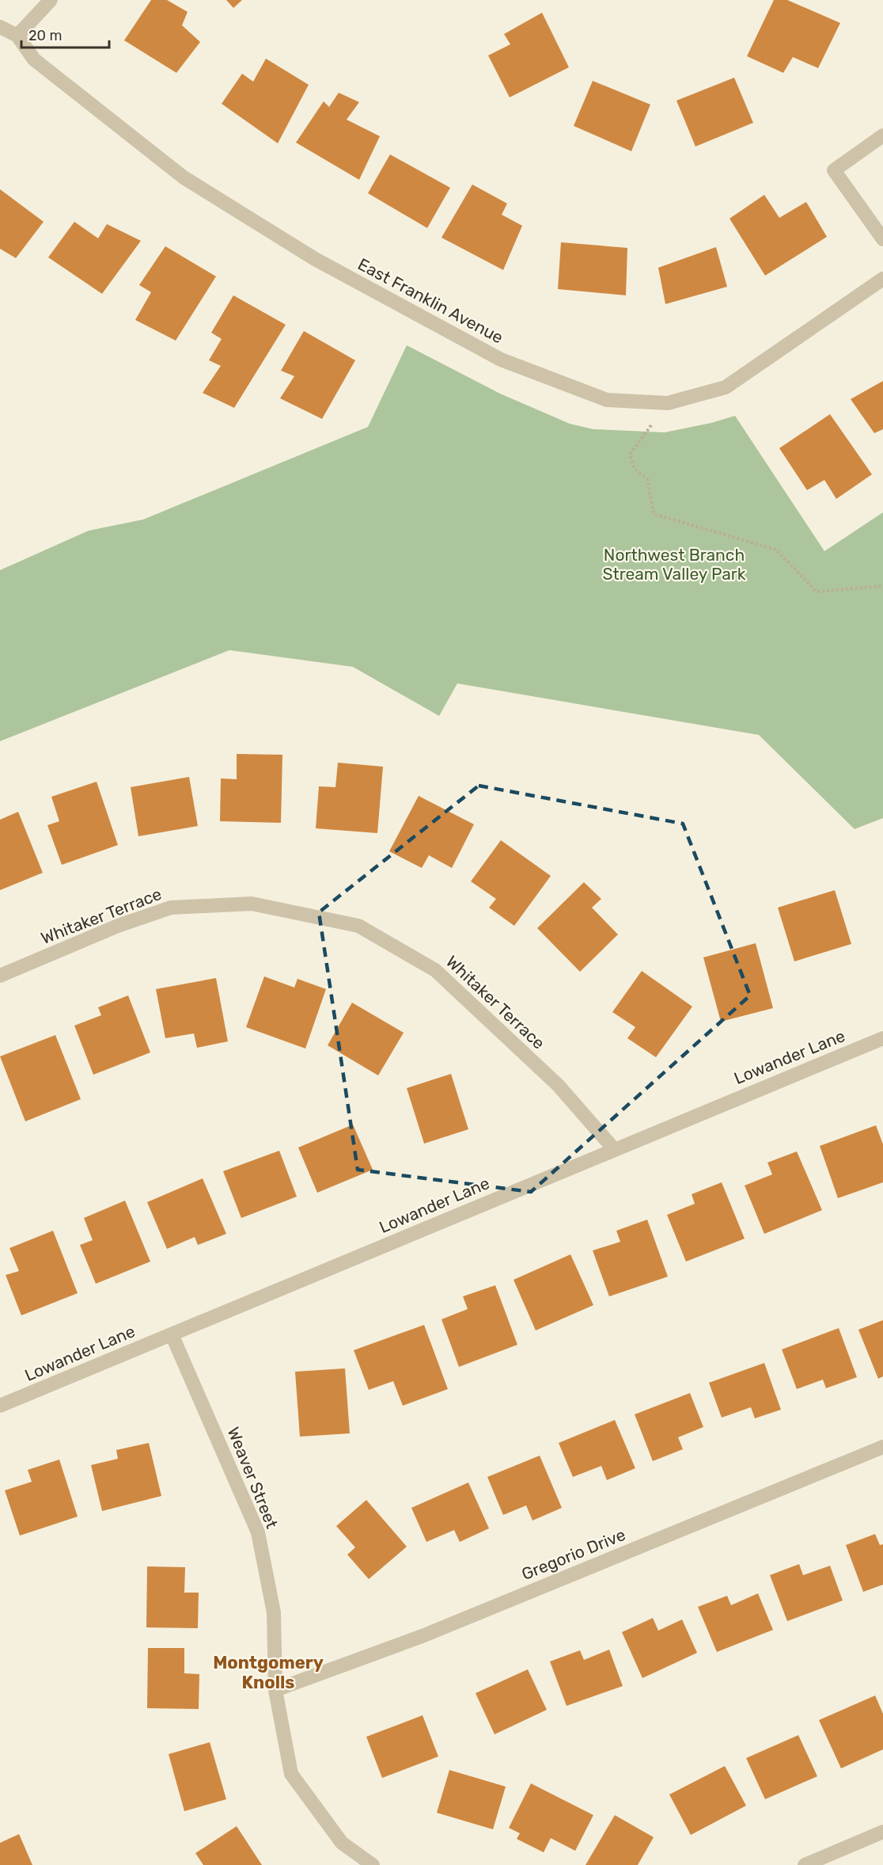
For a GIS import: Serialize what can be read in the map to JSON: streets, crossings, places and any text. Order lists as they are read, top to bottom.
{
  "streets": {
    "street": [
      "East Franklin Avenue",
      "Whitaker Terrace",
      "Lowander Lane",
      "Weaver Street",
      "Gregorio Drive"
    ]
  },
  "crossings": [
    ["Whitaker Terrace", "Lowander Lane"],
    ["Lowander Lane", "Weaver Street"],
    ["Weaver Street", "Gregorio Drive"]
  ],
  "districts": ["Montgomery Knolls"],
  "parks": ["Northwest Branch Stream Valley Park"],
  "scale_bar": "20 m"
}
